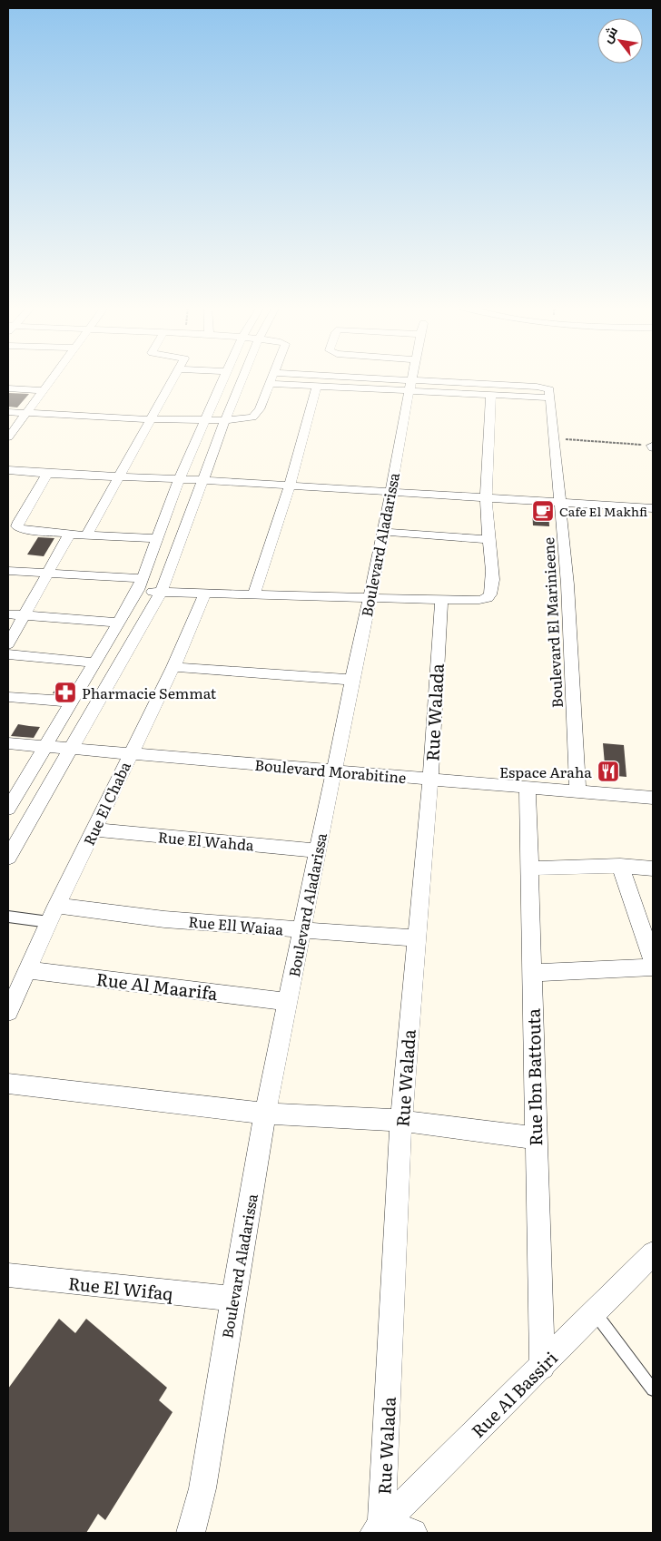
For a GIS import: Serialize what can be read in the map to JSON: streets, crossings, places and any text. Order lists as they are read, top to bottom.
{
  "streets": {
    "street": [
      "Boulevard Aladarissa",
      "Boulevard El Marinieene",
      "Rue Walada",
      "Boulevard Morabitine",
      "Rue El Chaba",
      "Rue El Wahda",
      "Rue Ell Waiaa",
      "Rue Al Maarifa",
      "Rue Ibn Battouta",
      "Rue El Wifaq",
      "Rue Al Bassiri"
    ]
  },
  "crossings": [
    ["Boulevard Aladarissa", "Boulevard Morabitine"],
    ["Boulevard Aladarissa", "Rue El Wahda"],
    ["Boulevard Aladarissa", "Rue Ell Waiaa"],
    ["Boulevard Aladarissa", "Rue Al Maarifa"],
    ["Boulevard Aladarissa", "Rue El Wifaq"],
    ["Boulevard El Marinieene", "Boulevard Morabitine"],
    ["Rue Walada", "Boulevard Morabitine"],
    ["Rue Walada", "Rue Ell Waiaa"],
    ["Rue Walada", "Rue Al Bassiri"],
    ["Boulevard Morabitine", "Rue El Chaba"],
    ["Boulevard Morabitine", "Rue Ibn Battouta"],
    ["Rue El Chaba", "Rue El Wahda"],
    ["Rue El Chaba", "Rue Ell Waiaa"],
    ["Rue El Chaba", "Rue Al Maarifa"],
    ["Rue Ibn Battouta", "Rue Al Bassiri"]
  ],
  "places": {
    "cafe": ["Cafe El Makhfi"],
    "pharmacy": ["Pharmacie Semmat"],
    "restaurant": ["Espace Araha"]
  },
  "north": "top left"
}
